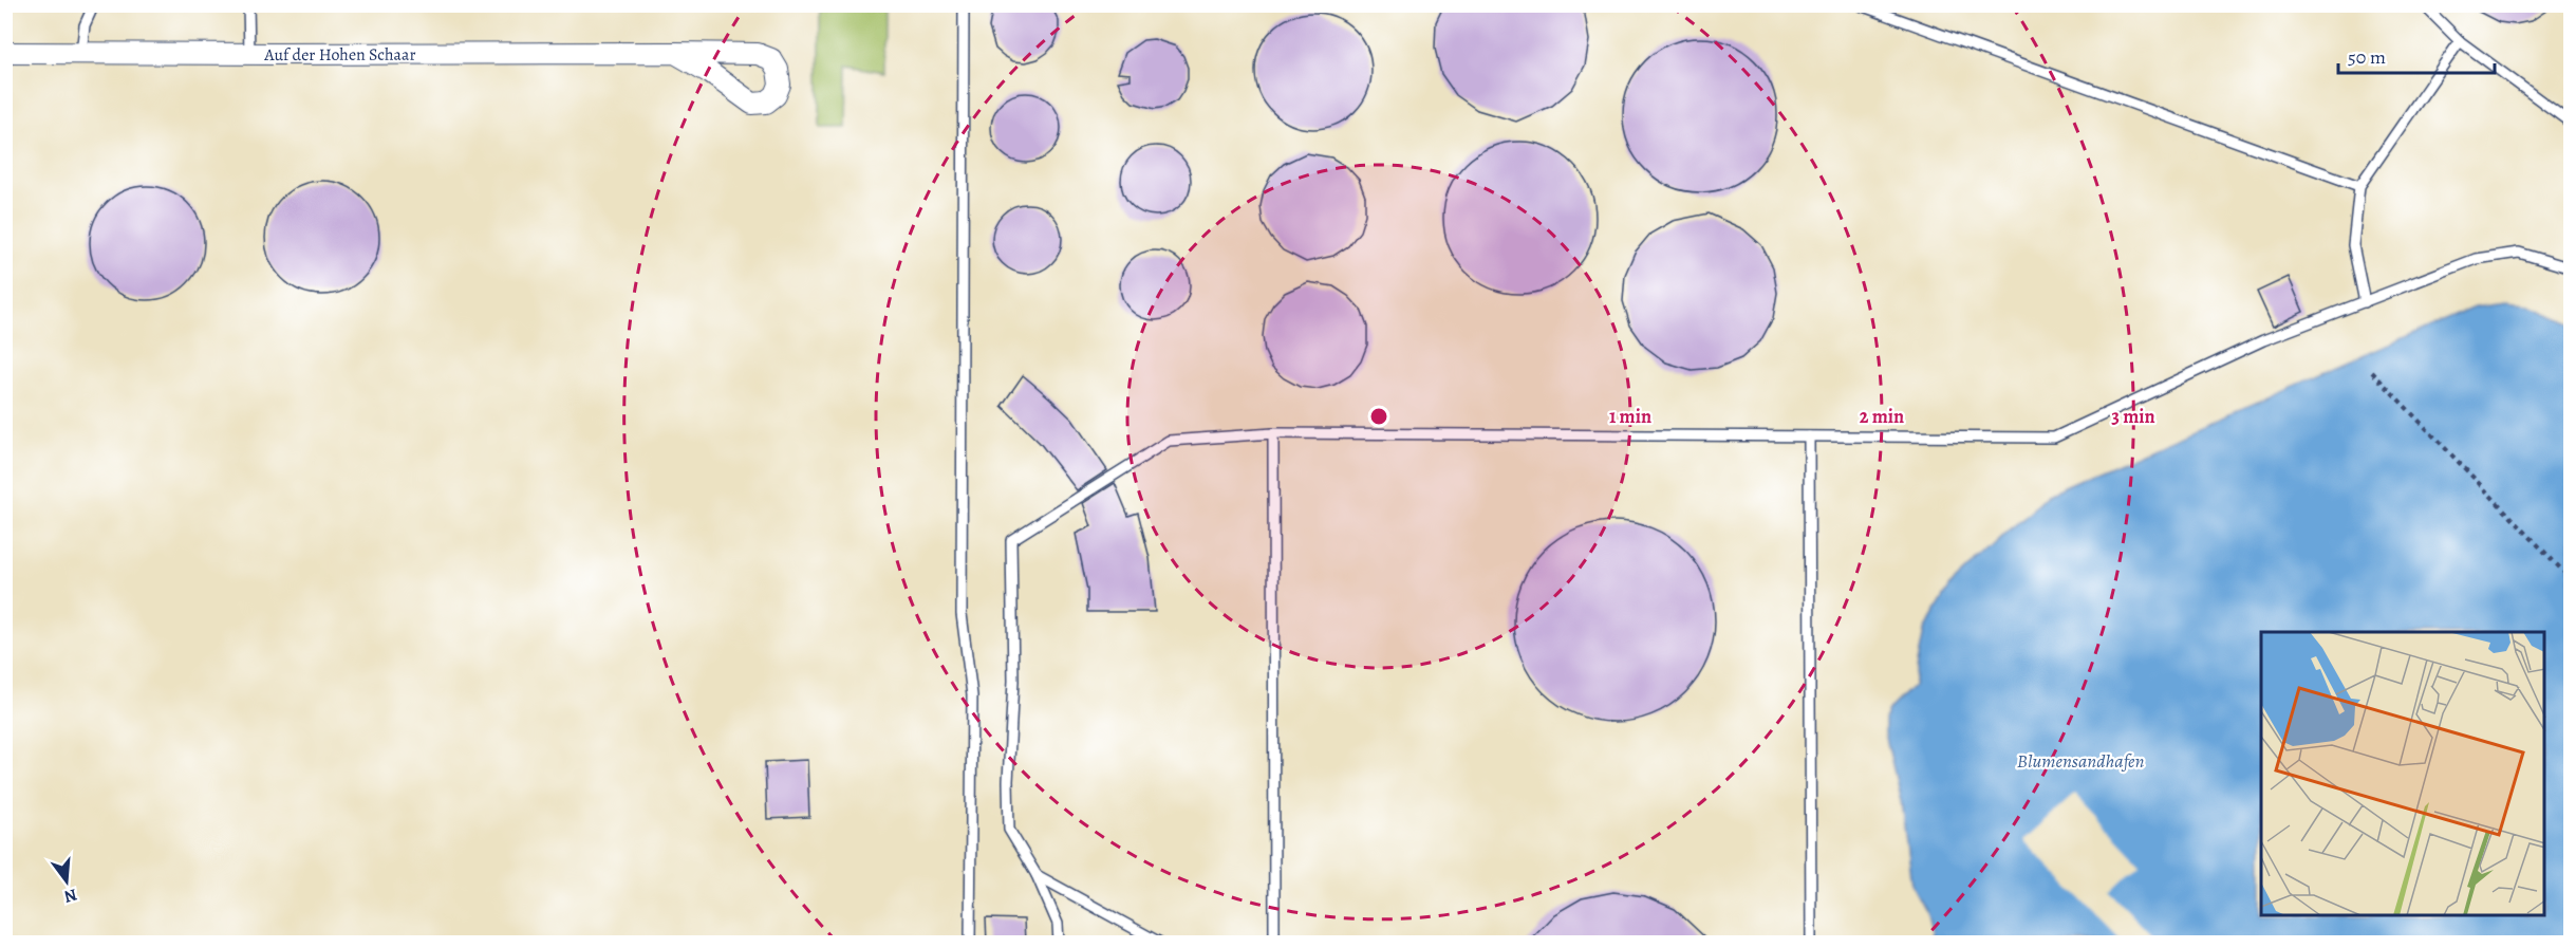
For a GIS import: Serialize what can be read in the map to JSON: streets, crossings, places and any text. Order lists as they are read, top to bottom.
{
  "streets": {
    "street": ["Auf der Hohen Schaar"]
  },
  "water": ["Blumensandhafen"],
  "scale_bar": "50 m",
  "north": "bottom",
  "rings": ["1 min", "2 min", "3 min"]
}
